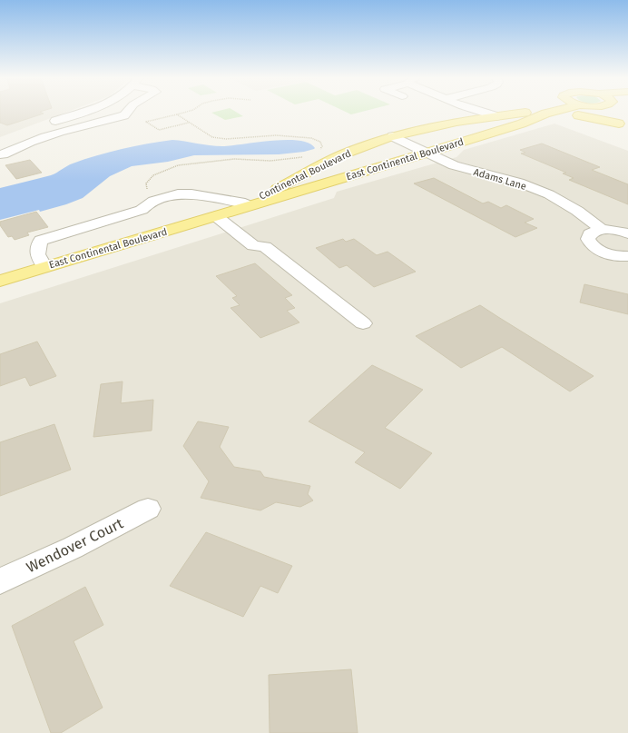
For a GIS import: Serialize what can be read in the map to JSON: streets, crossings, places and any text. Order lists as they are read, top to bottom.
{
  "streets": {
    "main road": ["East Continental Boulevard", "Continental Boulevard"],
    "street": ["Adams Lane", "Wendover Court"]
  },
  "crossings": [
    ["East Continental Boulevard", "Continental Boulevard"],
    ["East Continental Boulevard", "Adams Lane"],
    ["Continental Boulevard", "Adams Lane"]
  ]
}
